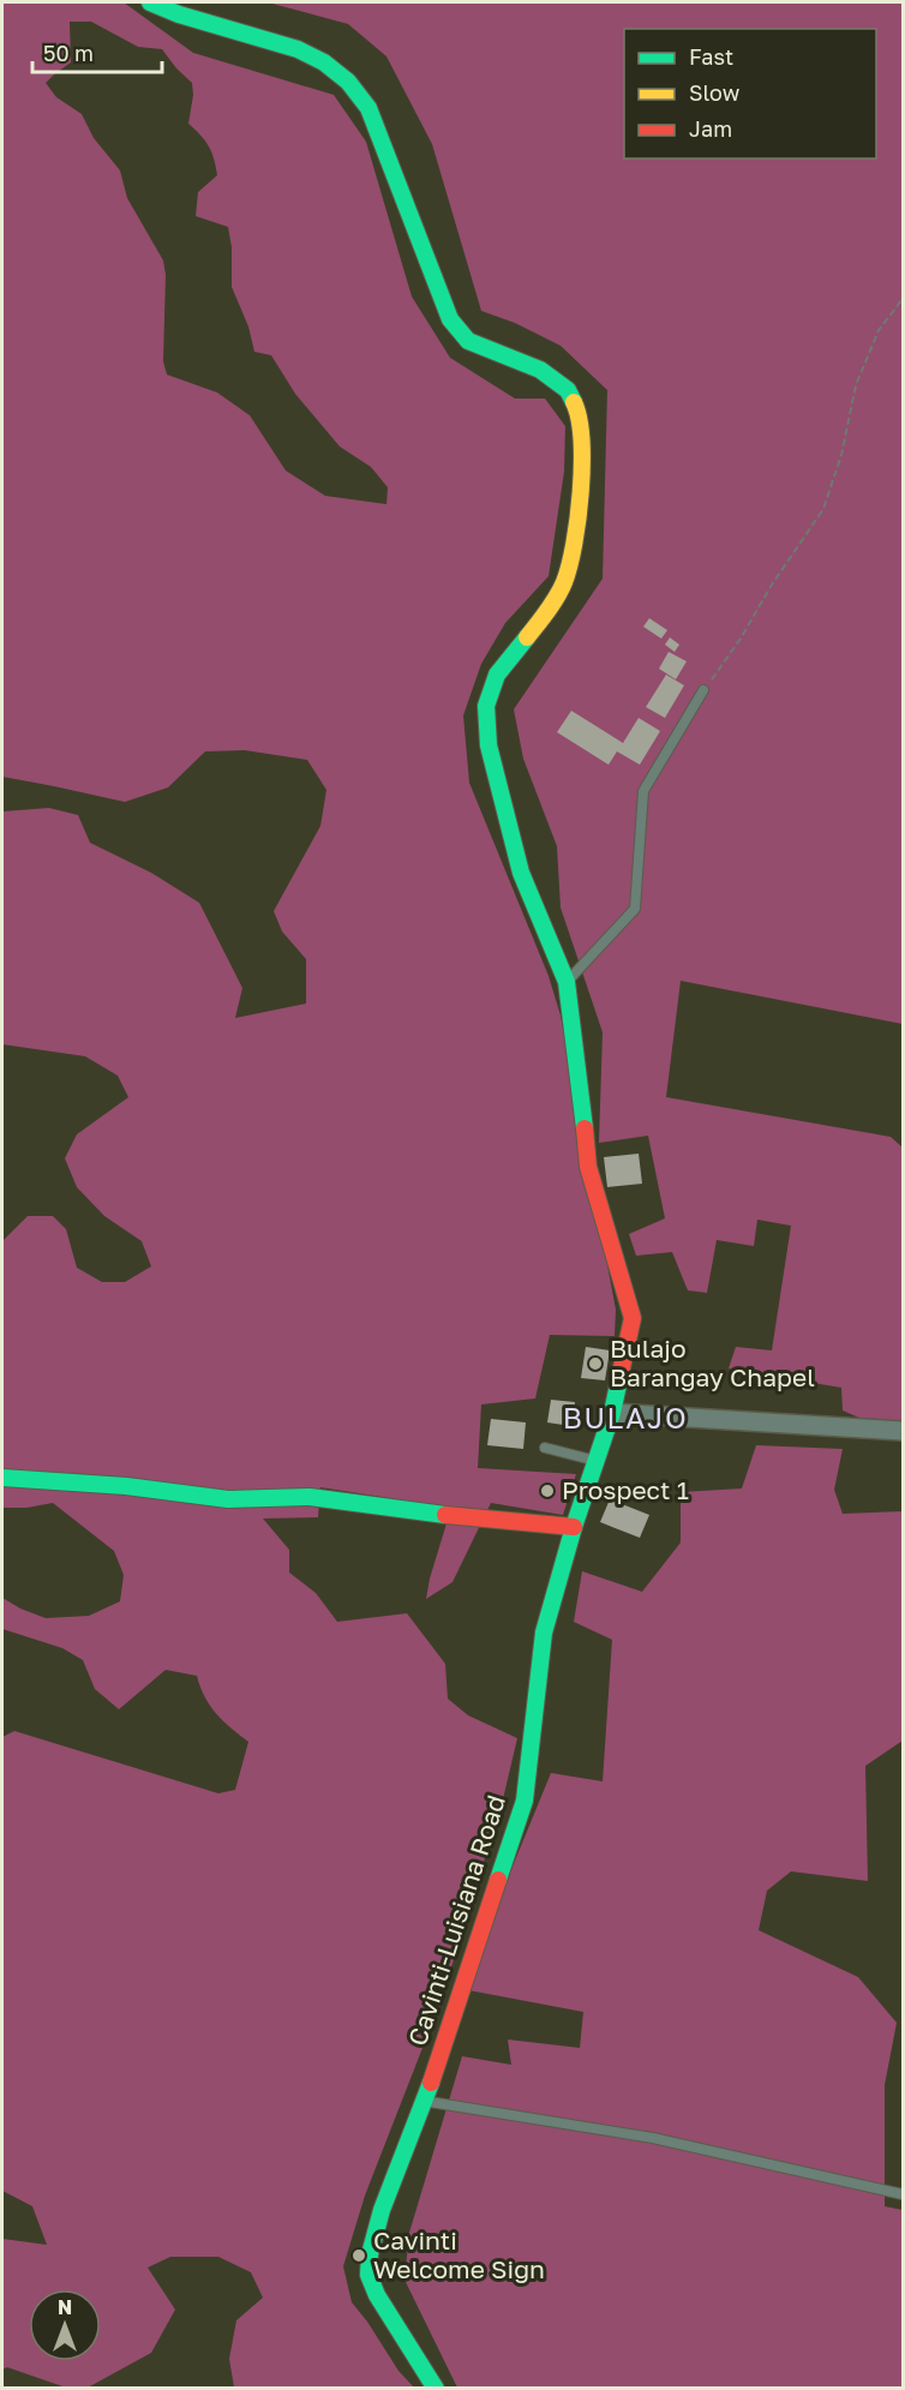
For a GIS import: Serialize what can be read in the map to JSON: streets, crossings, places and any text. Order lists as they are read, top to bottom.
{
  "streets": {
    "main road": ["Cavinti-Luisiana Road"]
  },
  "districts": ["BULAJO"],
  "places": ["Bulajo Barangay Chapel", "Prospect 1", "Cavinti Welcome Sign"],
  "legend": ["Fast", "Slow", "Jam"],
  "scale_bar": "50 m",
  "north": "top"
}
